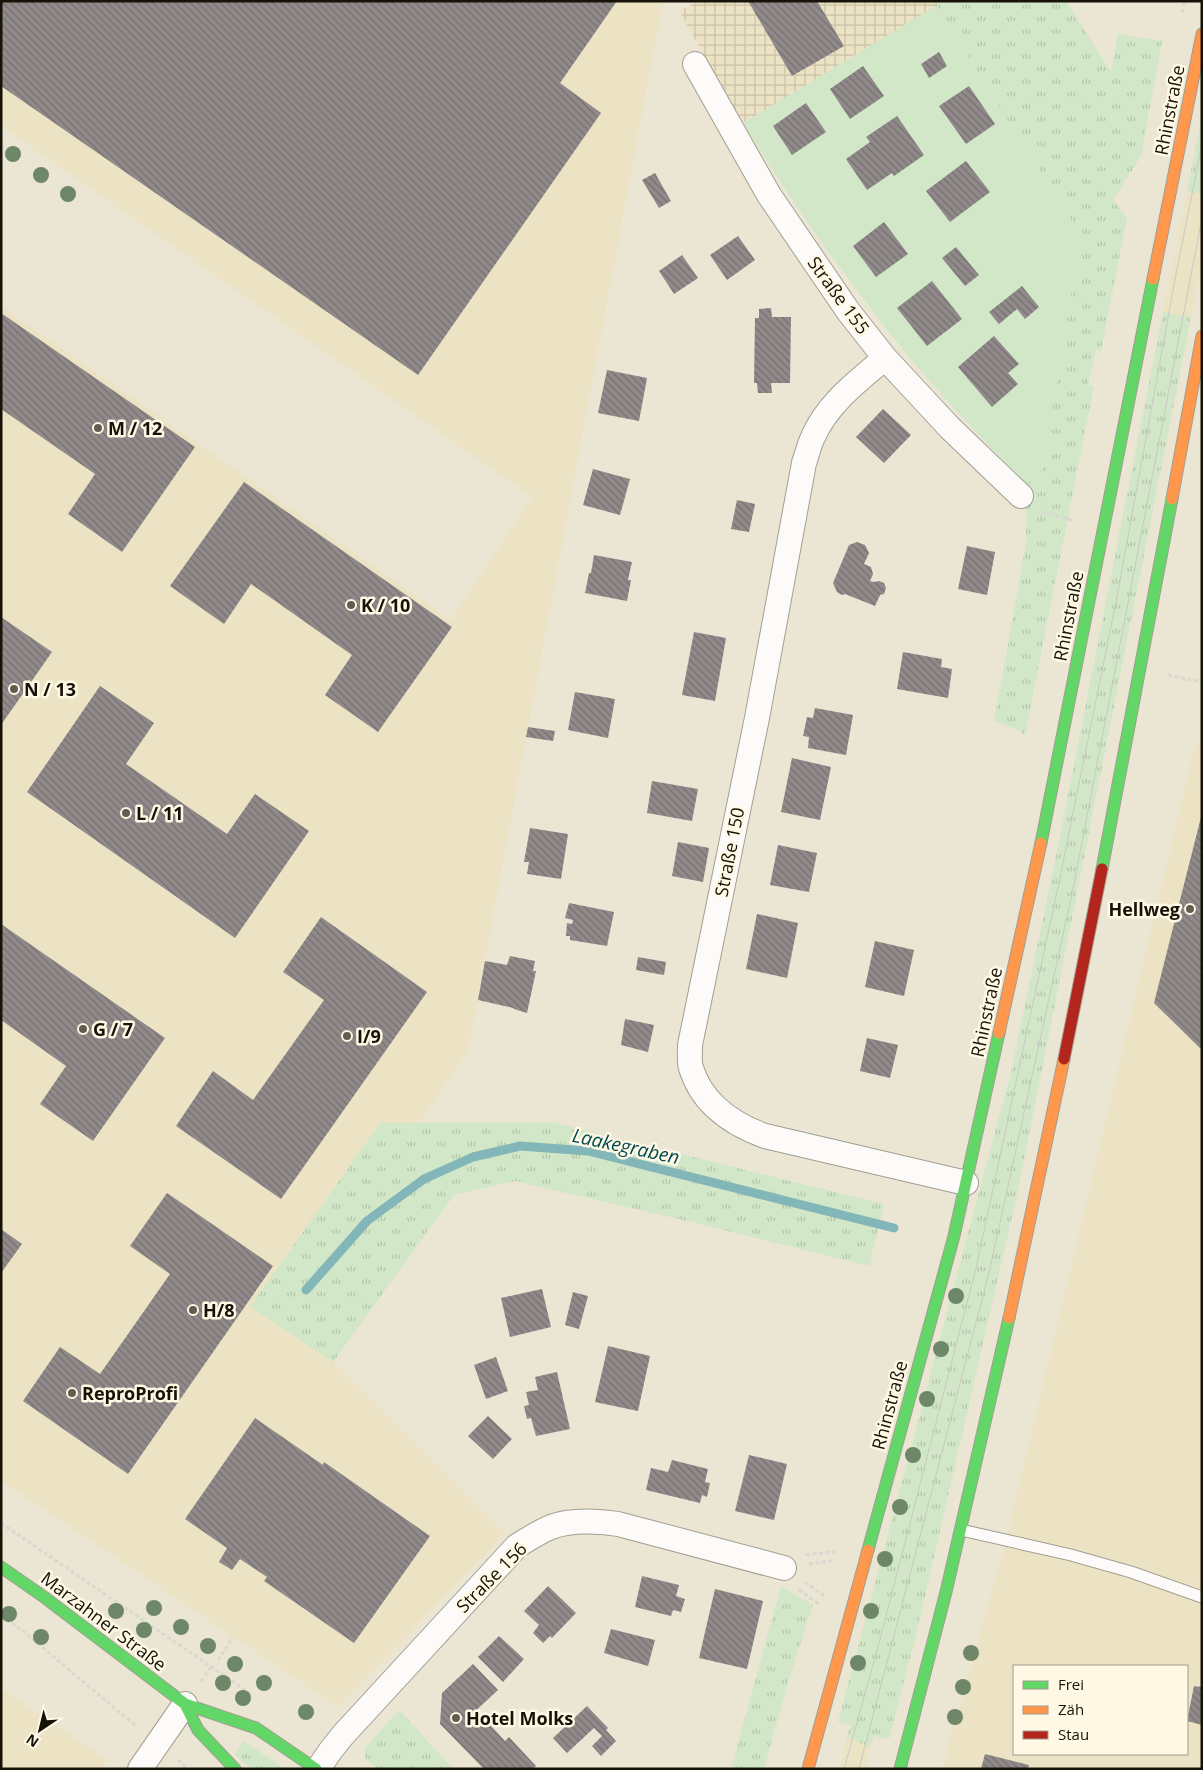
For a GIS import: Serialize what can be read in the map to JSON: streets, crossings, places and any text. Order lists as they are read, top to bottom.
{
  "streets": {
    "main road": ["Rhinstraße", "Marzahner Straße"],
    "street": ["Straße 155", "Straße 150", "Straße 156"]
  },
  "crossings": [
    ["Rhinstraße", "Straße 150"],
    ["Straße 155", "Straße 150"],
    ["Straße 156", "Marzahner Straße"]
  ],
  "water": ["Laakegraben"],
  "places": [
    "M / 12",
    "K / 10",
    "N / 13",
    "L / 11",
    "Hellweg",
    "G / 7",
    "I/9",
    "H/8",
    "ReproProfi",
    "Hotel Molks"
  ],
  "legend": ["Frei", "Zäh", "Stau"],
  "north": "bottom left"
}
